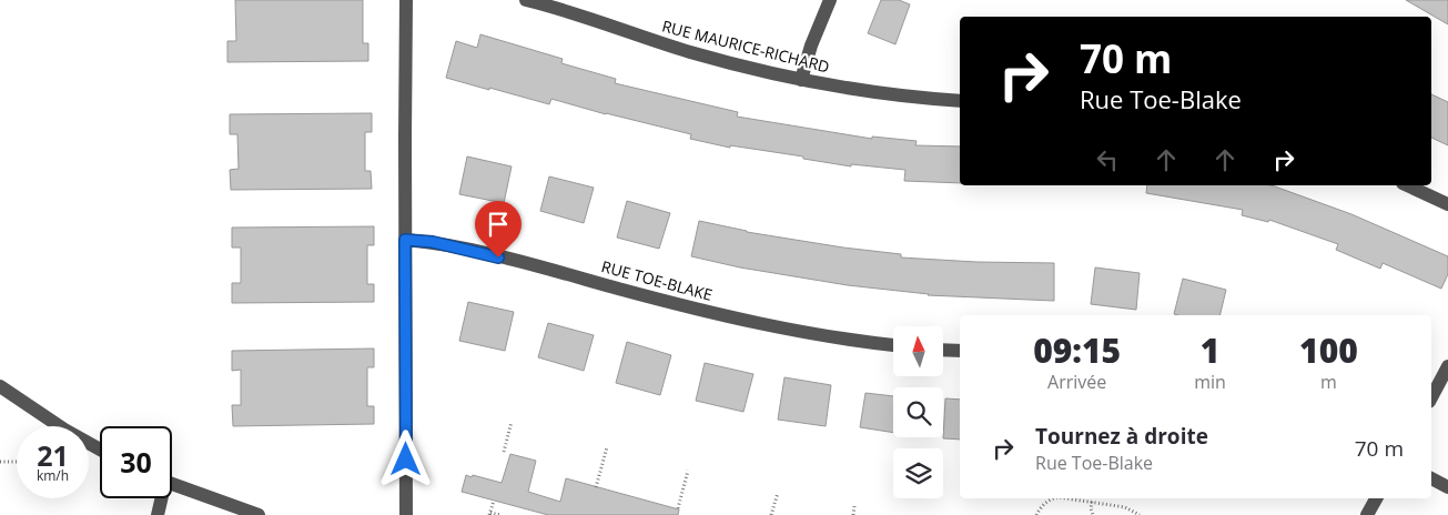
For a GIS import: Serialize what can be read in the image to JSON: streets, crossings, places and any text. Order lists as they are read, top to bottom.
{
  "streets": {
    "street": ["RUE MAURICE-RICHARD", "RUE TOE-BLAKE"]
  },
  "north": "top",
  "page": {
    "turn": ["70 m", "Rue Toe-Blake"],
    "eta": [
      "09:15",
      "Arrivée",
      "1",
      "min",
      "100",
      "m"
    ],
    "list": [
      {
        "name": "Tournez à droite",
        "note": "Rue Toe-Blake",
        "value": "70 m"
      }
    ],
    "speed": "21 km/h",
    "limit": "30"
  }
}
